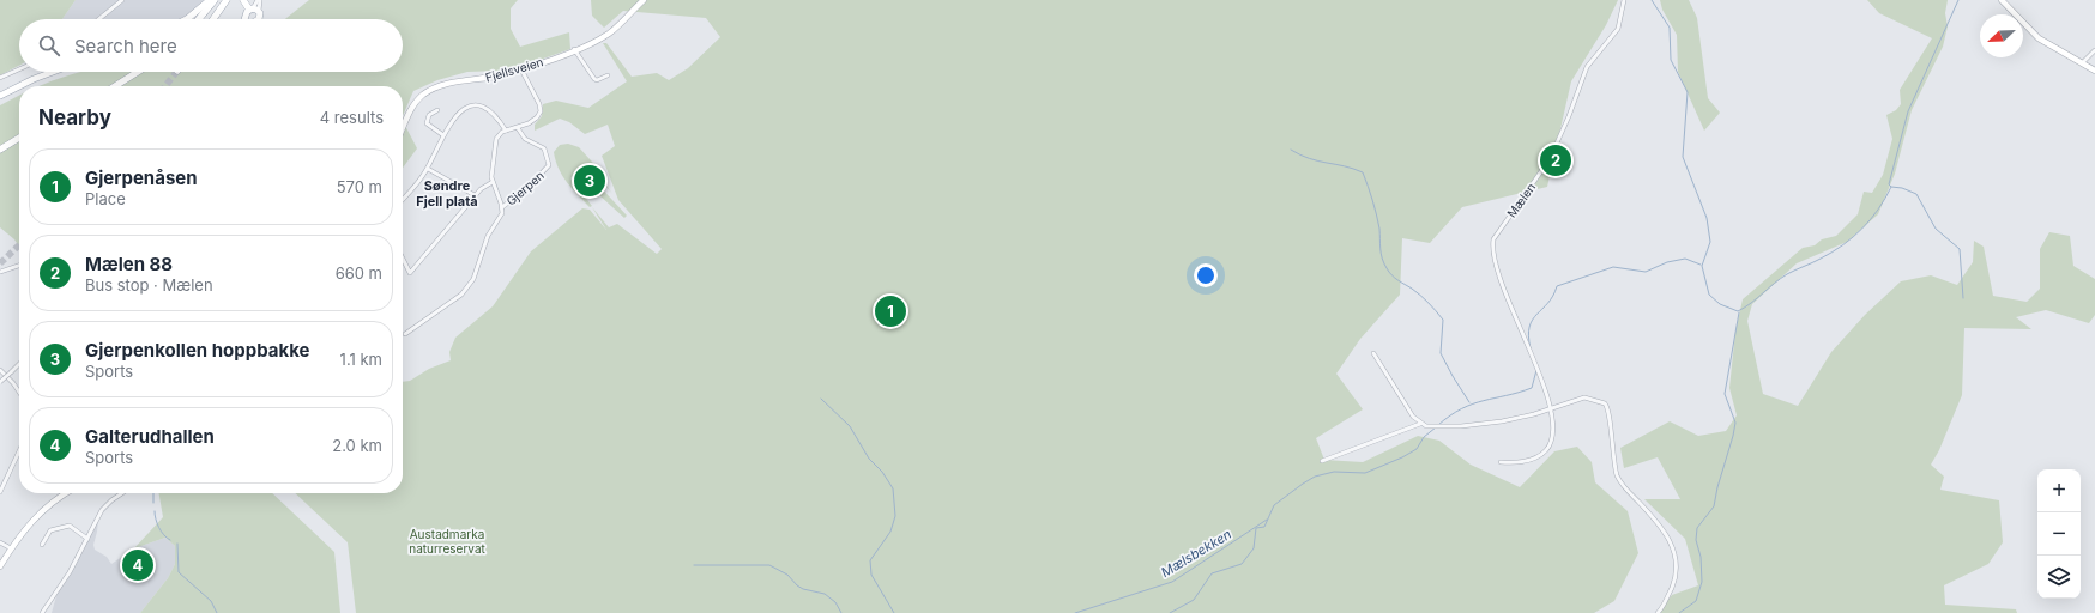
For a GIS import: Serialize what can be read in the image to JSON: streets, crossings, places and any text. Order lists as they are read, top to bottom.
{
  "streets": {
    "main road": ["Fjellsveien"],
    "street": ["Gjerpen", "Mælen"]
  },
  "districts": ["Søndre Fjell platå"],
  "water": ["Mælsbekken"],
  "parks": ["Austadmarka naturreservat"],
  "north": "bottom left",
  "page": {
    "search": "Search here",
    "heading": ["Nearby", "4 results"],
    "pins": [
      "2",
      "3",
      "1",
      "4"
    ],
    "list": [
      {
        "mark": "1",
        "name": "Gjerpenåsen",
        "note": "Place",
        "value": "570 m"
      },
      {
        "mark": "2",
        "name": "Mælen 88",
        "note": "Bus stop · Mælen",
        "value": "660 m"
      },
      {
        "mark": "3",
        "name": "Gjerpenkollen hoppbakke",
        "note": "Sports",
        "value": "1.1 km"
      },
      {
        "mark": "4",
        "name": "Galterudhallen",
        "note": "Sports",
        "value": "2.0 km"
      }
    ],
    "map_buttons": ["+", "−"]
  }
}
